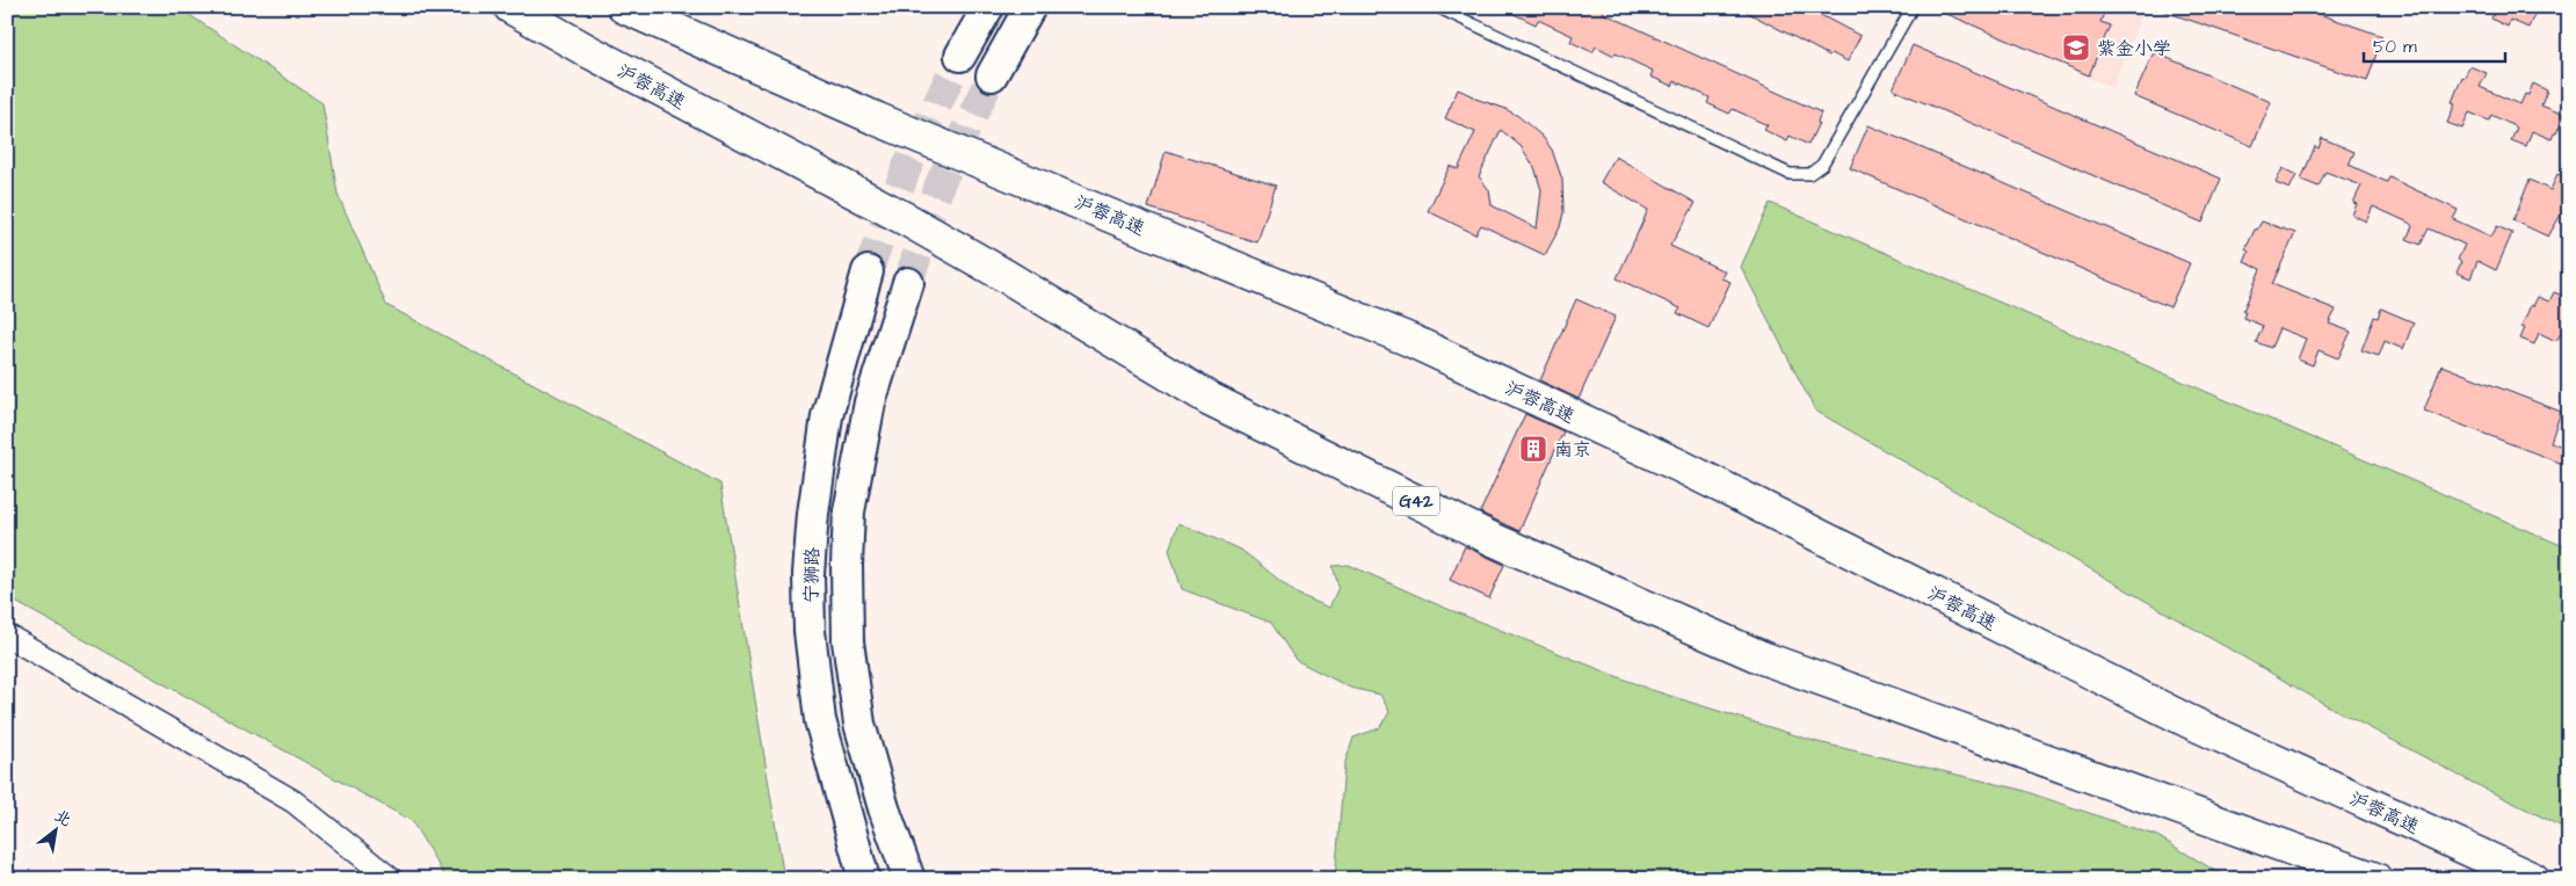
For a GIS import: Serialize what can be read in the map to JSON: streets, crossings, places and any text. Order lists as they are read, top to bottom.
{
  "streets": {
    "highway": ["沪蓉高速", "G42"],
    "main road": ["宁狮路"]
  },
  "places": {
    "school or university": ["紫金小学"],
    "building": ["南京"]
  },
  "scale_bar": "50 m",
  "north": "top right"
}
